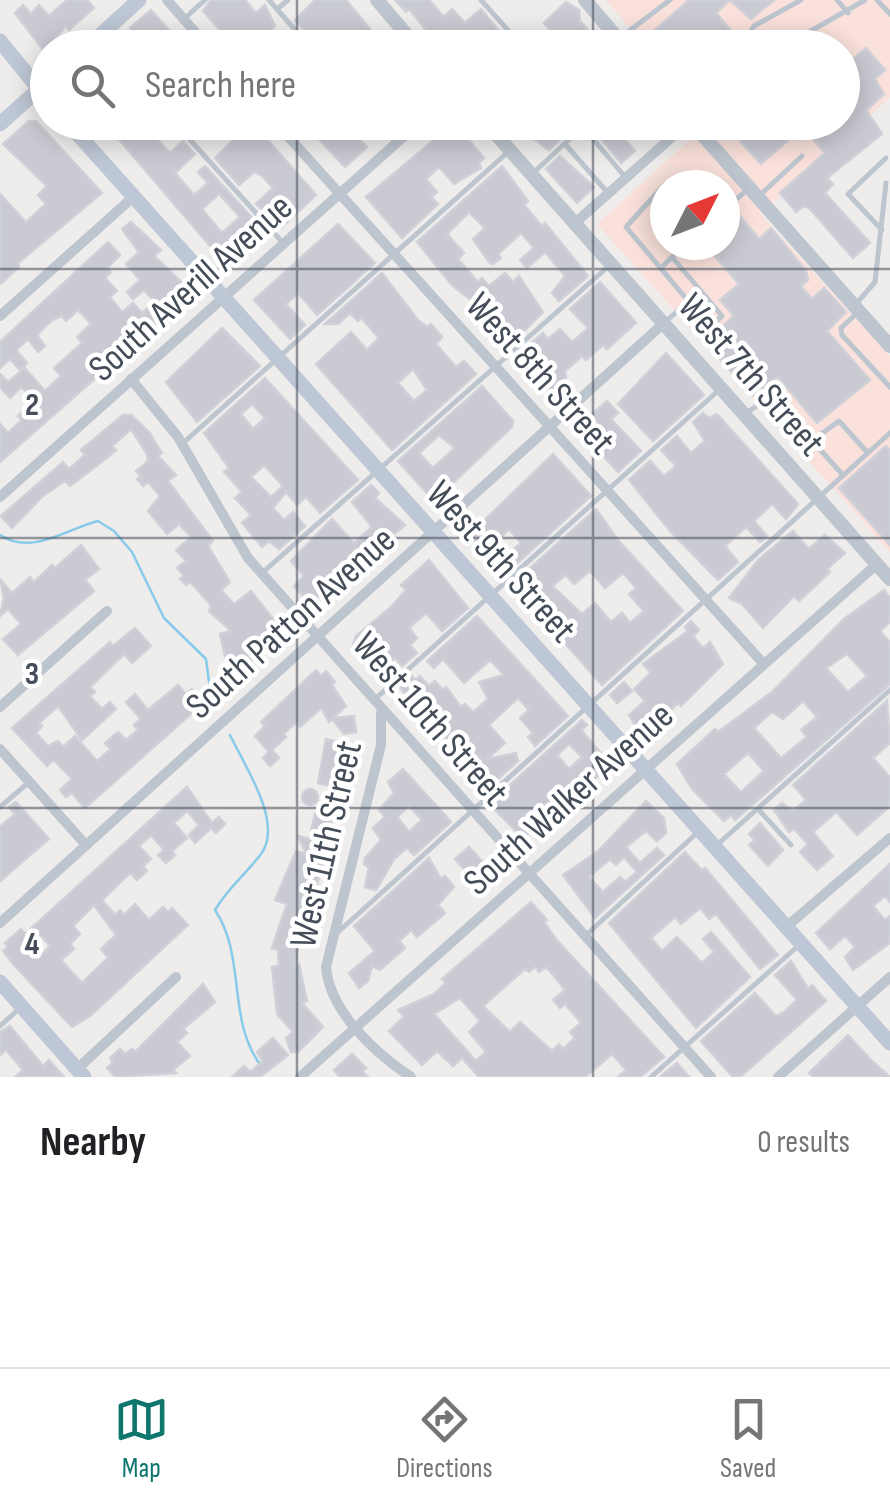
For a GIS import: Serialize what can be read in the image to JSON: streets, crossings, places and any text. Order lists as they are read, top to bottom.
{
  "streets": {
    "main road": ["West 9th Street"],
    "street": [
      "South Averill Avenue",
      "West 8th Street",
      "West 7th Street",
      "South Patton Avenue",
      "West 10th Street",
      "South Walker Avenue",
      "West 11th Street"
    ]
  },
  "crossings": [
    ["South Averill Avenue", "West 8th Street"],
    ["South Averill Avenue", "West 9th Street"],
    ["South Averill Avenue", "West 10th Street"],
    ["West 8th Street", "South Patton Avenue"],
    ["West 8th Street", "South Walker Avenue"],
    ["West 7th Street", "South Patton Avenue"],
    ["West 7th Street", "South Walker Avenue"],
    ["West 9th Street", "South Patton Avenue"],
    ["West 9th Street", "South Walker Avenue"],
    ["South Patton Avenue", "West 10th Street"],
    ["West 10th Street", "South Walker Avenue"],
    ["West 10th Street", "West 11th Street"],
    ["South Walker Avenue", "West 11th Street"]
  ],
  "north": "top right",
  "page": {
    "search": "Search here",
    "heading": ["Nearby", "0 results"],
    "nav": ["Map", "Directions", "Saved"]
  },
  "grid": {
    "rows": ["2", "3", "4"]
  }
}
